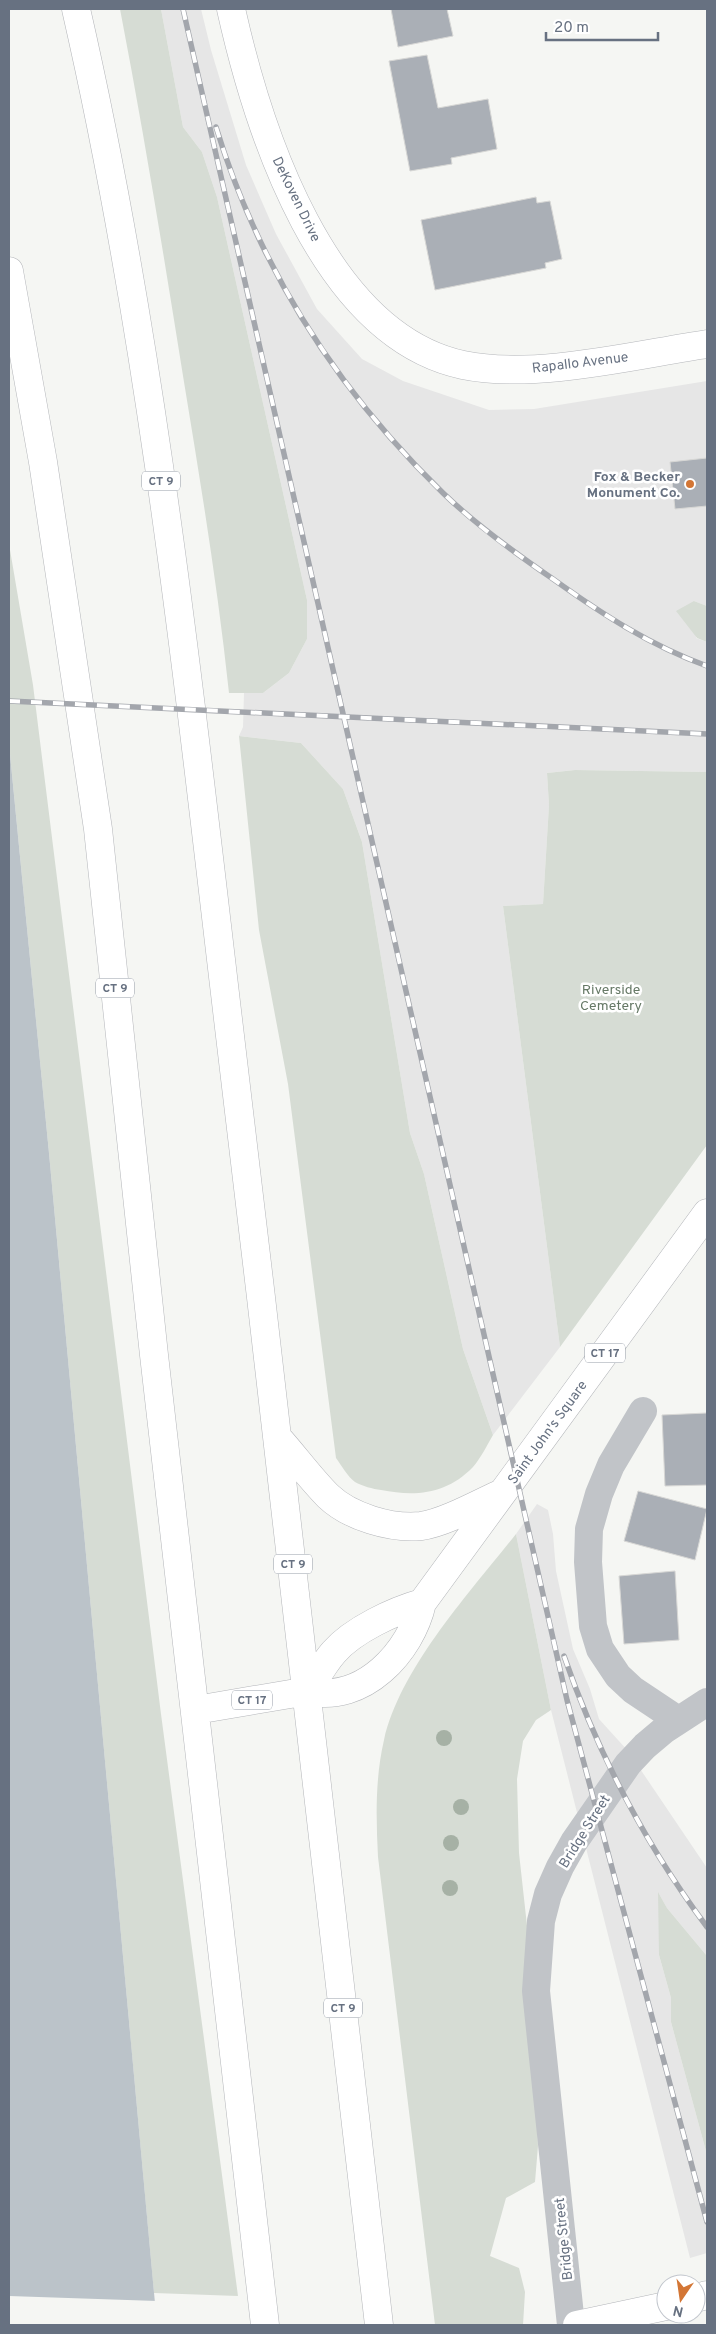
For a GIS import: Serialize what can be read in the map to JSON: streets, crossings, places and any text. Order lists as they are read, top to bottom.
{
  "streets": {
    "main road": [
      "DeKoven Drive",
      "Rapallo Avenue",
      "CT 9",
      "CT 17",
      "Saint John's Square"
    ],
    "street": ["Bridge Street"]
  },
  "crossings": [
    ["DeKoven Drive", "Rapallo Avenue"],
    ["CT 9", "Saint John's Square"]
  ],
  "parks": ["Riverside Cemetery"],
  "places": ["Fox & Becker Monument Co."],
  "scale_bar": "20 m",
  "north": "bottom"
}
